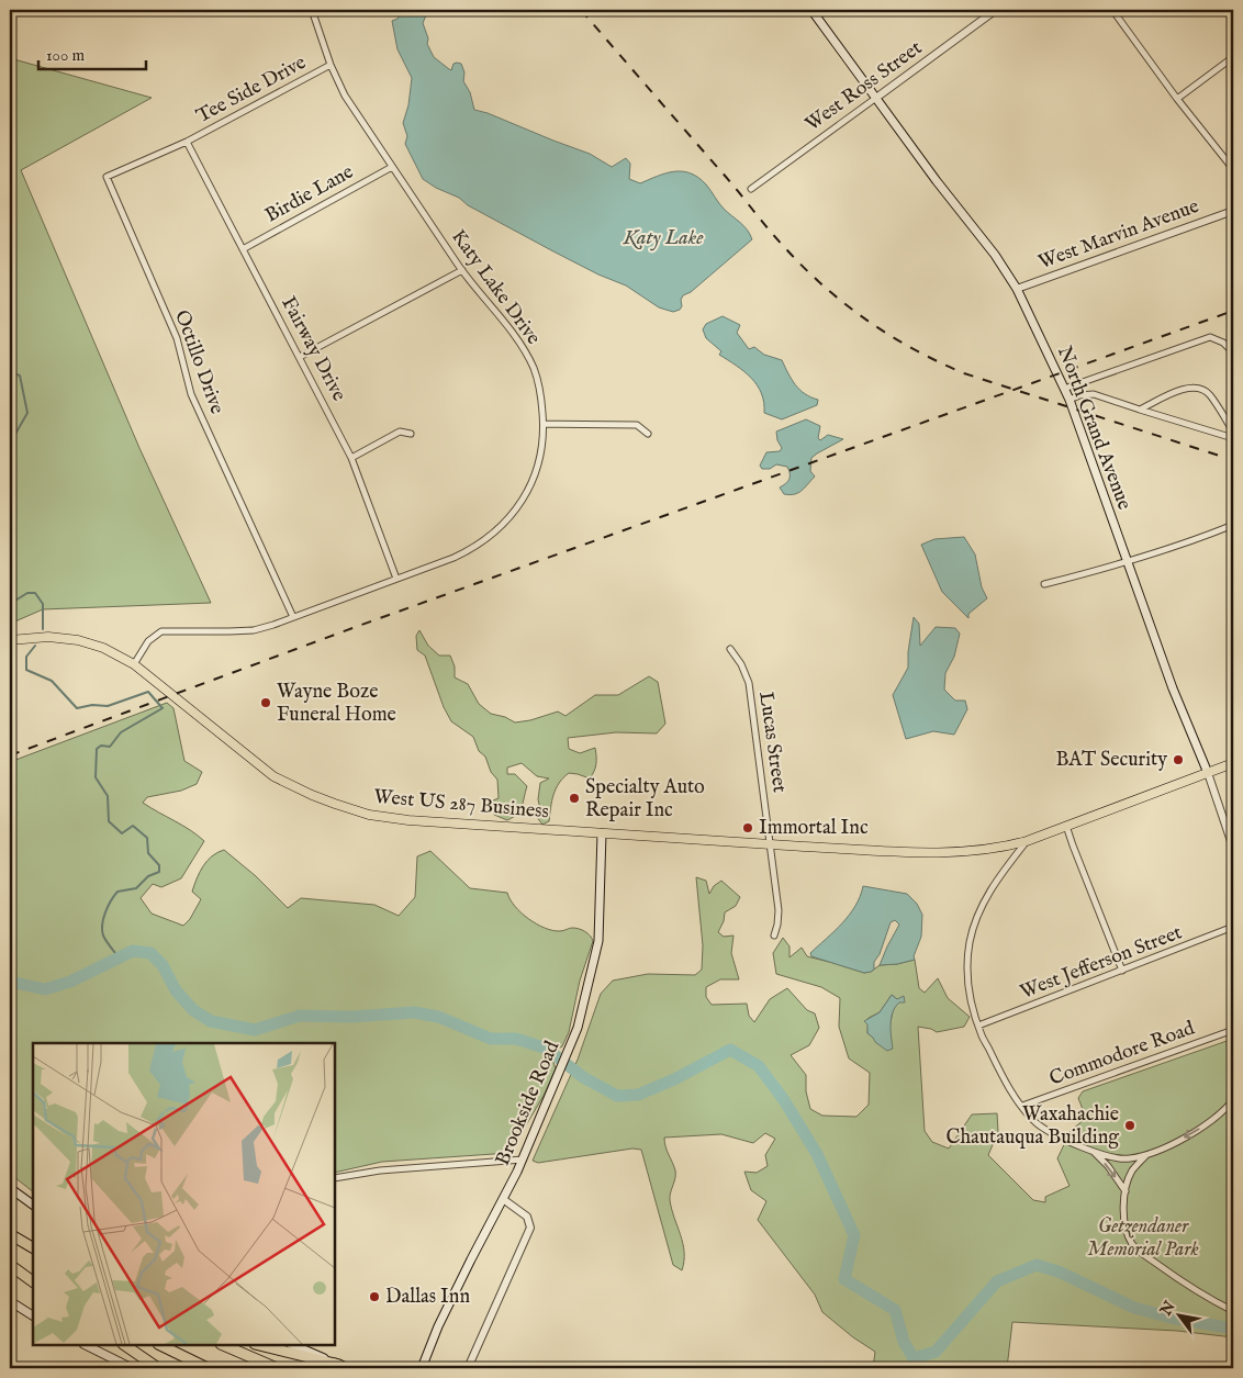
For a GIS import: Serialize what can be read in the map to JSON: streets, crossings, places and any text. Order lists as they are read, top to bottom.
{
  "streets": {
    "main road": ["North Grand Avenue", "West US 287 Business", "Brookside Road"],
    "street": [
      "West Ross Street",
      "Tee Side Drive",
      "Birdie Lane",
      "West Marvin Avenue",
      "Katy Lake Drive",
      "Fairway Drive",
      "Octillo Drive",
      "Lucas Street",
      "West Jefferson Street",
      "Commodore Road"
    ]
  },
  "crossings": [
    ["West Ross Street", "North Grand Avenue"],
    ["Tee Side Drive", "Katy Lake Drive"],
    ["Tee Side Drive", "Fairway Drive"],
    ["Tee Side Drive", "Octillo Drive"],
    ["Birdie Lane", "Katy Lake Drive"],
    ["Birdie Lane", "Fairway Drive"],
    ["West Marvin Avenue", "North Grand Avenue"],
    ["Katy Lake Drive", "Fairway Drive"],
    ["Katy Lake Drive", "Octillo Drive"],
    ["Katy Lake Drive", "West US 287 Business"],
    ["North Grand Avenue", "West US 287 Business"],
    ["Lucas Street", "West US 287 Business"],
    ["West US 287 Business", "Brookside Road"]
  ],
  "water": ["Katy Lake"],
  "parks": ["Getzendaner Memorial Park"],
  "places": [
    "Wayne Boze Funeral Home",
    "BAT Security",
    "Specialty Auto Repair Inc",
    "Immortal Inc",
    "Waxahachie Chautauqua Building",
    "Dallas Inn"
  ],
  "scale_bar": "100 m",
  "north": "top left"
}
